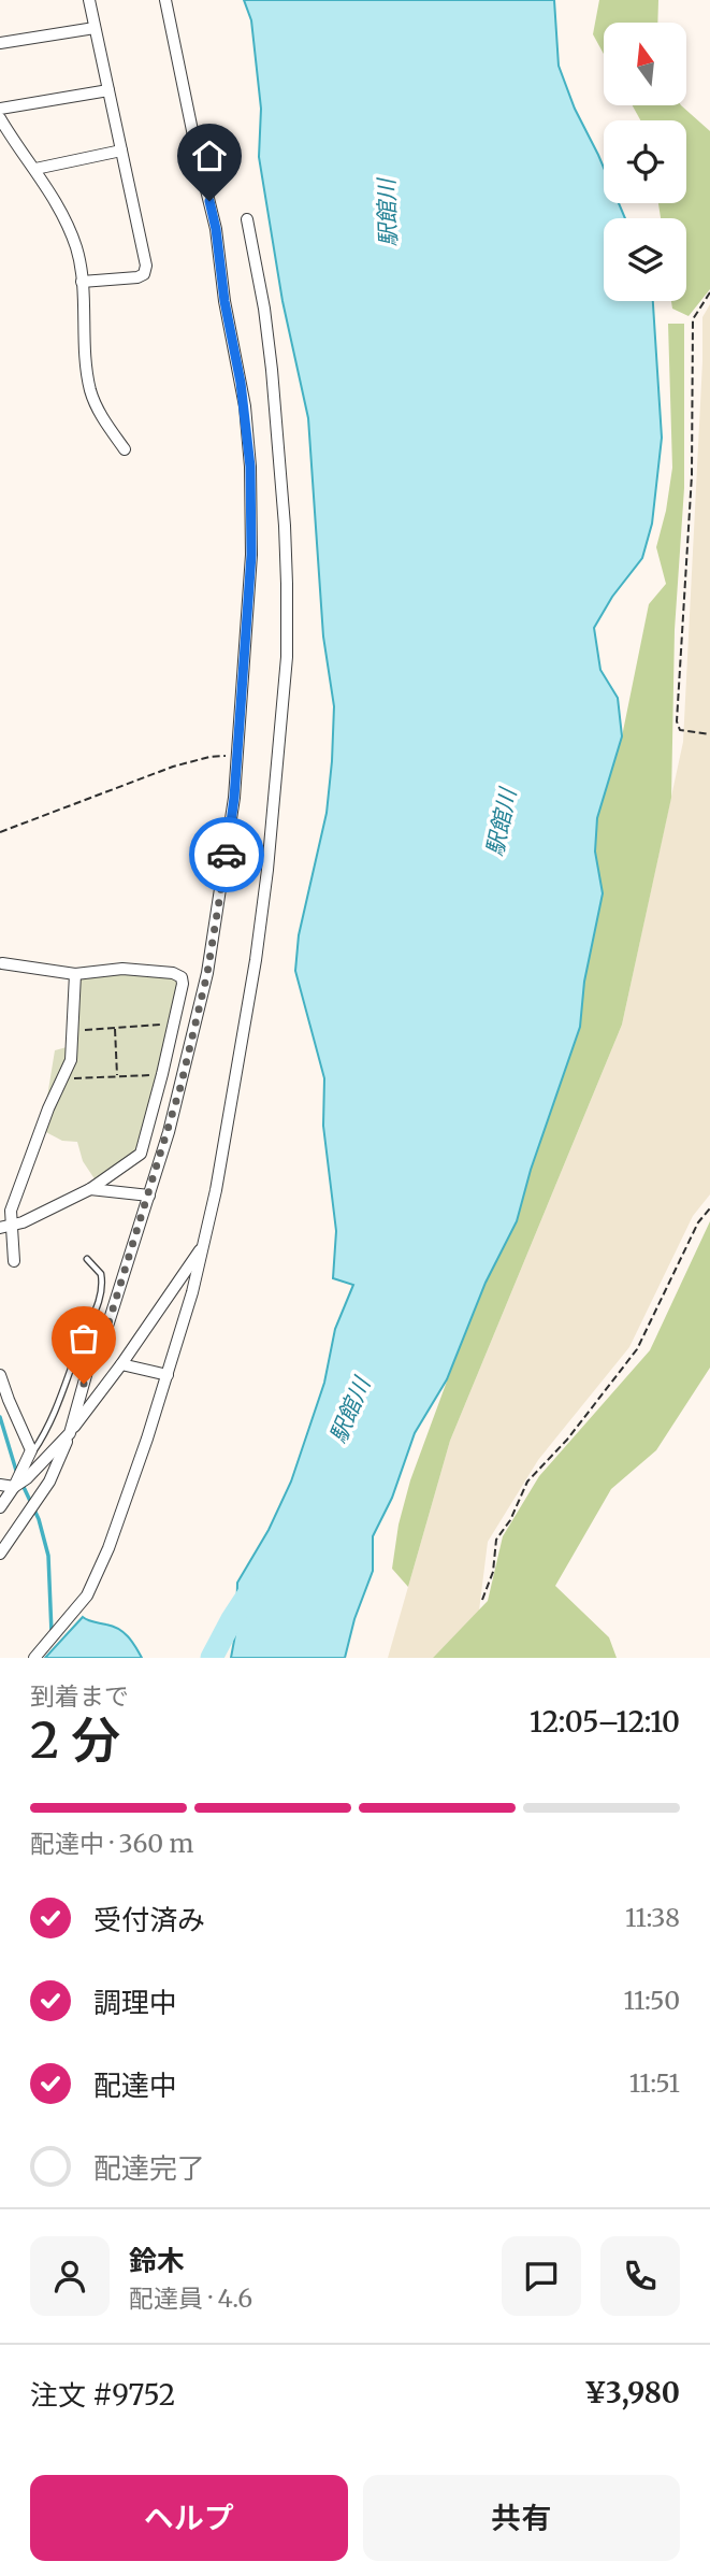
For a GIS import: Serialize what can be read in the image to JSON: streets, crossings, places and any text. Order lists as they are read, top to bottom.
{
  "water": ["駅館川"],
  "north": "top",
  "page": {
    "heading": ["2 分", "到着まで", "12:05–12:10"],
    "panel": [
      "鈴木",
      "配達員 · 4.6",
      "注文 #9752",
      "¥3,980"
    ],
    "bar": "配達中 · 360 m",
    "list": [
      ["受付済み", "11:38"],
      ["調理中", "11:50"],
      ["配達中", "11:51"],
      "配達完了"
    ],
    "buttons": ["ヘルプ", "共有"]
  }
}
